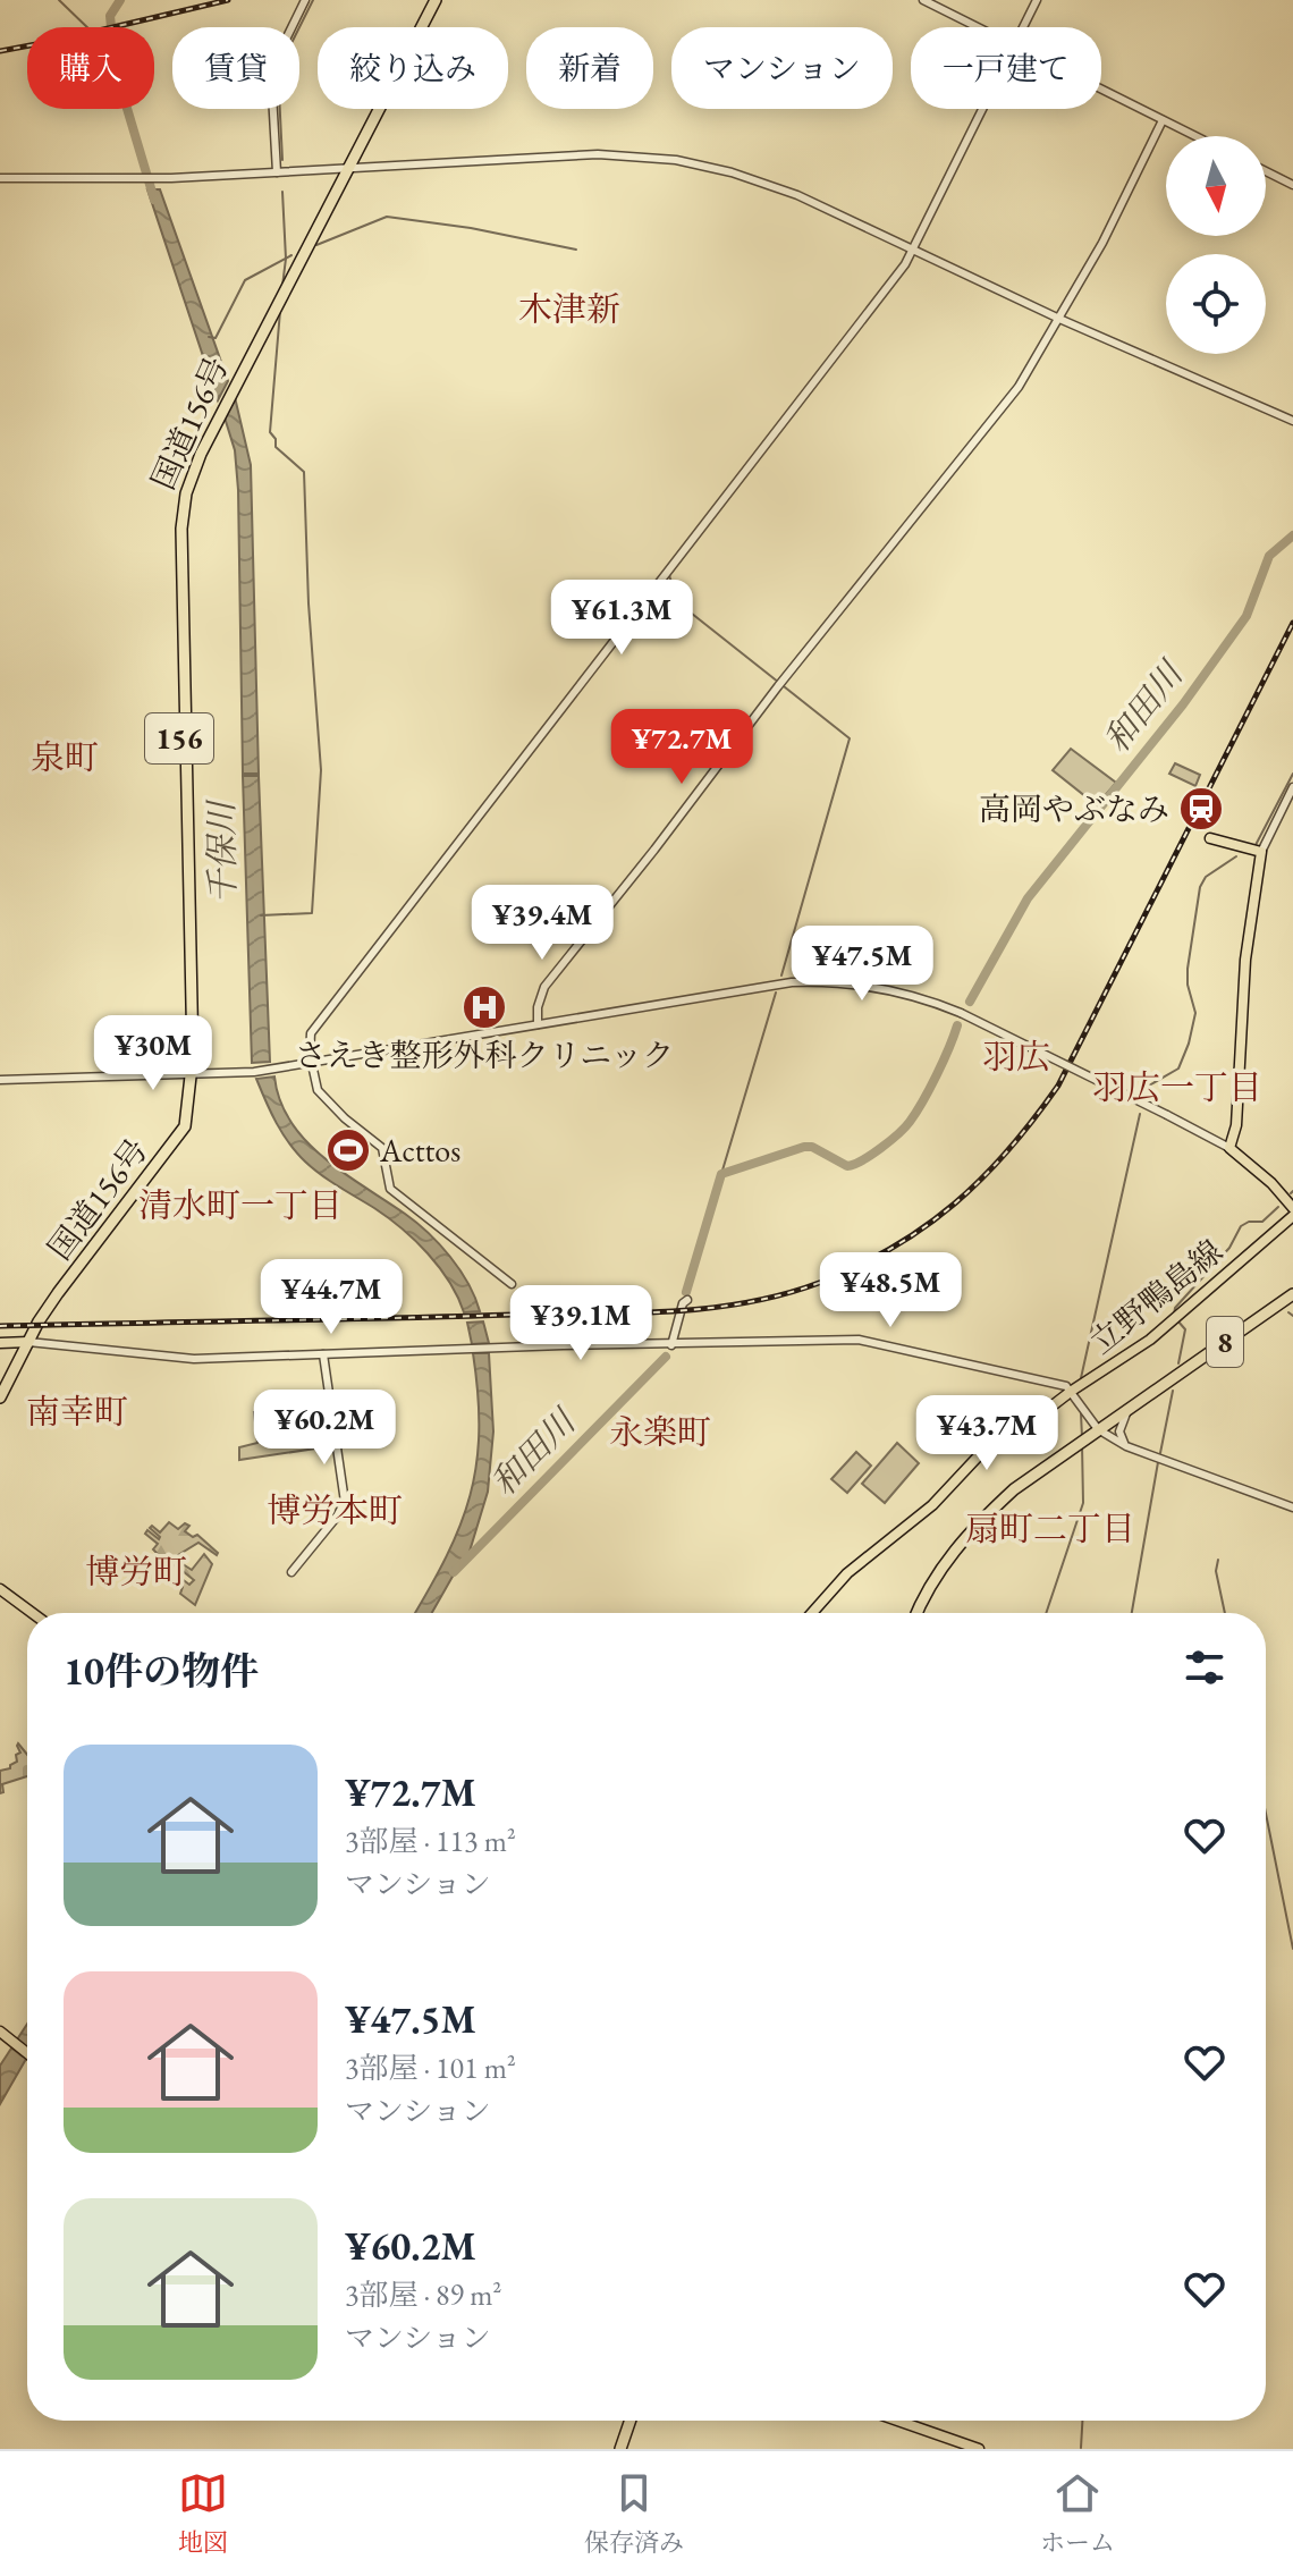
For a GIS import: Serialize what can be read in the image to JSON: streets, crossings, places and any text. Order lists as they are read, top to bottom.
{
  "streets": {
    "highway": ["国道156号", "156", "8"],
    "main road": ["立野鴨島線"]
  },
  "districts": [
    "木津新",
    "泉町",
    "羽広",
    "羽広一丁目",
    "清水町一丁目",
    "南幸町",
    "永楽町",
    "博労本町",
    "扇町二丁目",
    "博労町"
  ],
  "water": ["和田川", "千保川"],
  "places": {
    "station": ["高岡やぶなみ"],
    "hospital": ["さえき整形外科クリニック"],
    "sports": ["Acttos"]
  },
  "north": "bottom",
  "page": {
    "chip": [
      "購入",
      "賃貸",
      "絞り込み",
      "新着",
      "マンション",
      "一戸建て"
    ],
    "price": [
      "¥61.3M",
      "¥72.7M",
      "¥39.4M",
      "¥47.5M",
      "¥30M",
      "¥48.5M",
      "¥44.7M",
      "¥39.1M",
      "¥60.2M",
      "¥43.7M"
    ],
    "heading": "10件の物件",
    "list": [
      {
        "name": "¥72.7M",
        "note": "3部屋 · 113 m² · マンション"
      },
      {
        "name": "¥47.5M",
        "note": "3部屋 · 101 m² · マンション"
      },
      {
        "name": "¥60.2M",
        "note": "3部屋 · 89 m² · マンション"
      }
    ],
    "tabs": ["地図", "保存済み", "ホーム"]
  }
}
